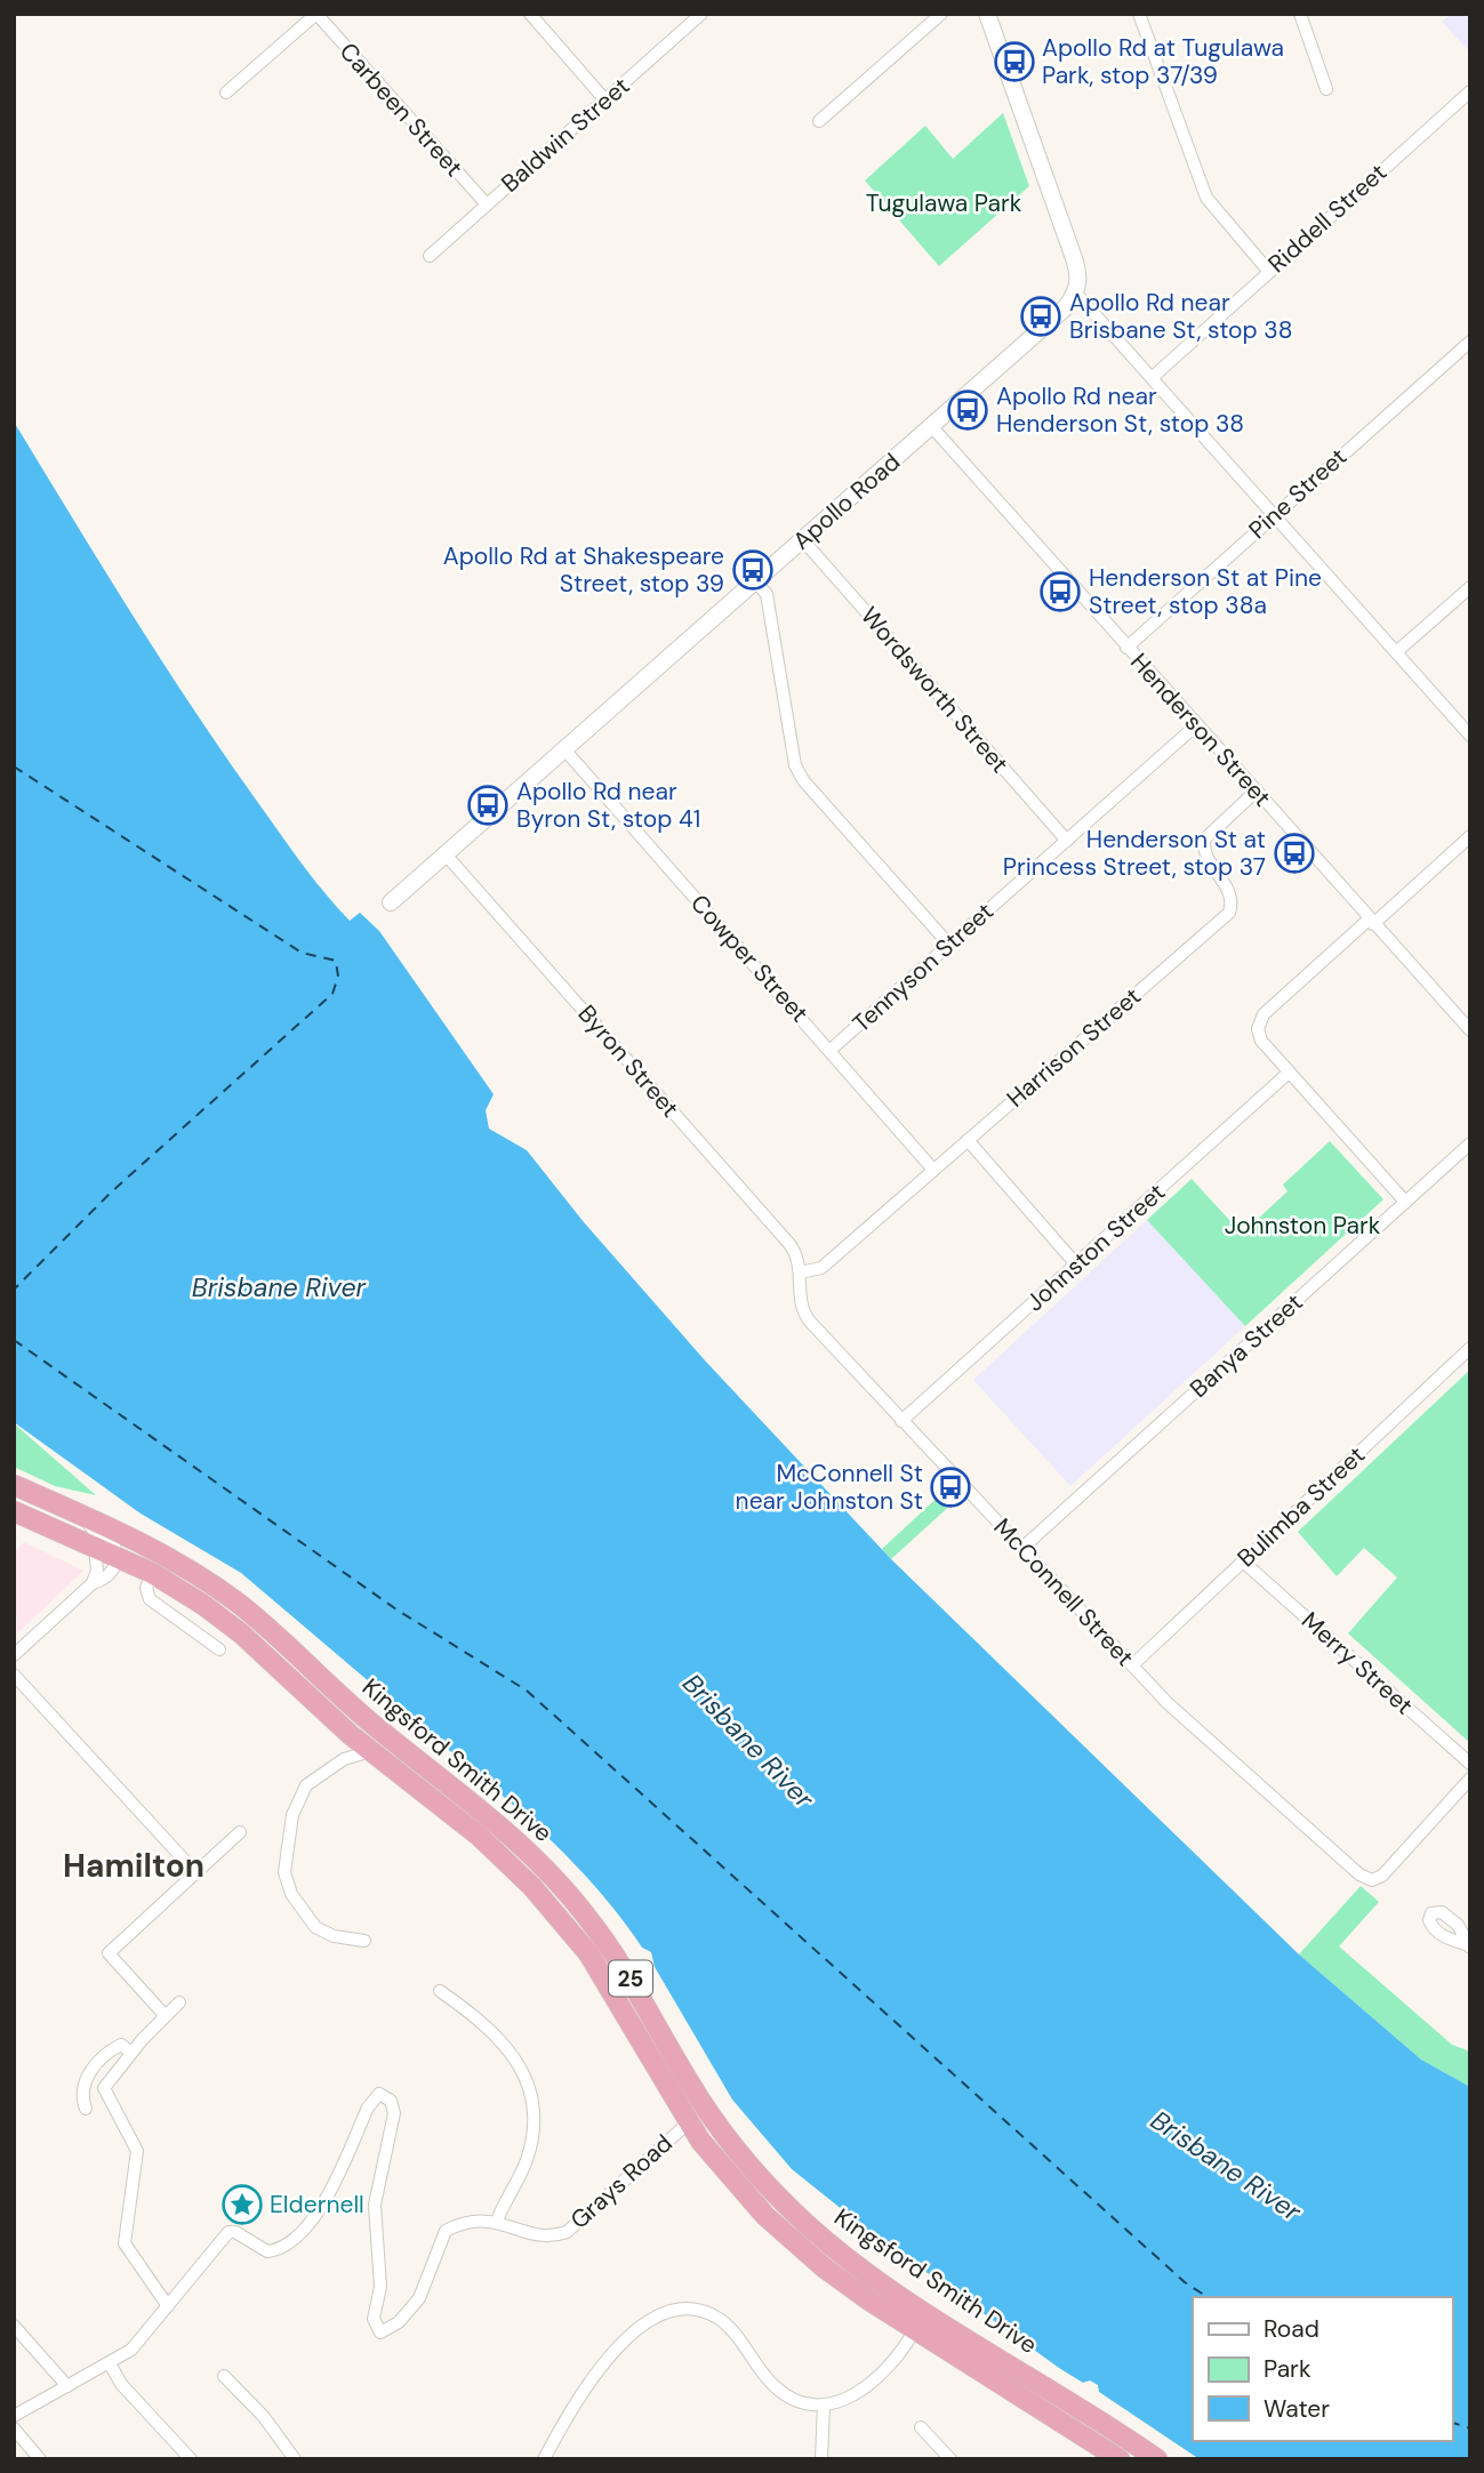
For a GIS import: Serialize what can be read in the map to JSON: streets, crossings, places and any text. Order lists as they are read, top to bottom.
{
  "streets": {
    "highway": ["Kingsford Smith Drive", "25"],
    "street": [
      "Carbeen Street",
      "Baldwin Street",
      "Riddell Street",
      "Pine Street",
      "Apollo Road",
      "Wordsworth Street",
      "Henderson Street",
      "Cowper Street",
      "Tennyson Street",
      "Harrison Street",
      "Byron Street",
      "Johnston Street",
      "Banya Street",
      "Bulimba Street",
      "McConnell Street",
      "Merry Street",
      "Grays Road"
    ]
  },
  "crossings": [
    ["Carbeen Street", "Baldwin Street"],
    ["Pine Street", "Henderson Street"],
    ["Apollo Road", "Wordsworth Street"],
    ["Apollo Road", "Henderson Street"],
    ["Apollo Road", "Cowper Street"],
    ["Apollo Road", "Byron Street"],
    ["Wordsworth Street", "Tennyson Street"],
    ["Henderson Street", "Tennyson Street"],
    ["Henderson Street", "Harrison Street"],
    ["Cowper Street", "Tennyson Street"],
    ["Cowper Street", "Harrison Street"],
    ["Harrison Street", "Byron Street"],
    ["Harrison Street", "McConnell Street"],
    ["Byron Street", "McConnell Street"],
    ["Johnston Street", "McConnell Street"],
    ["Banya Street", "McConnell Street"],
    ["Bulimba Street", "McConnell Street"],
    ["Bulimba Street", "Merry Street"],
    ["Kingsford Smith Drive", "Grays Road"]
  ],
  "districts": ["Hamilton"],
  "water": ["Brisbane River"],
  "parks": ["Tugulawa Park", "Johnston Park"],
  "places": {
    "bus stop": [
      "Apollo Rd at Tugulawa Park, stop 37/39",
      "Apollo Rd near Brisbane St, stop 38",
      "Apollo Rd near Henderson St, stop 38",
      "Apollo Rd at Shakespeare Street, stop 39",
      "Henderson St at Pine Street, stop 38a",
      "Apollo Rd near Byron St, stop 41",
      "Henderson St at Princess Street, stop 37",
      "McConnell St near Johnston St"
    ],
    "place": ["Eldernell"]
  },
  "legend": ["Road", "Park", "Water"]
}
